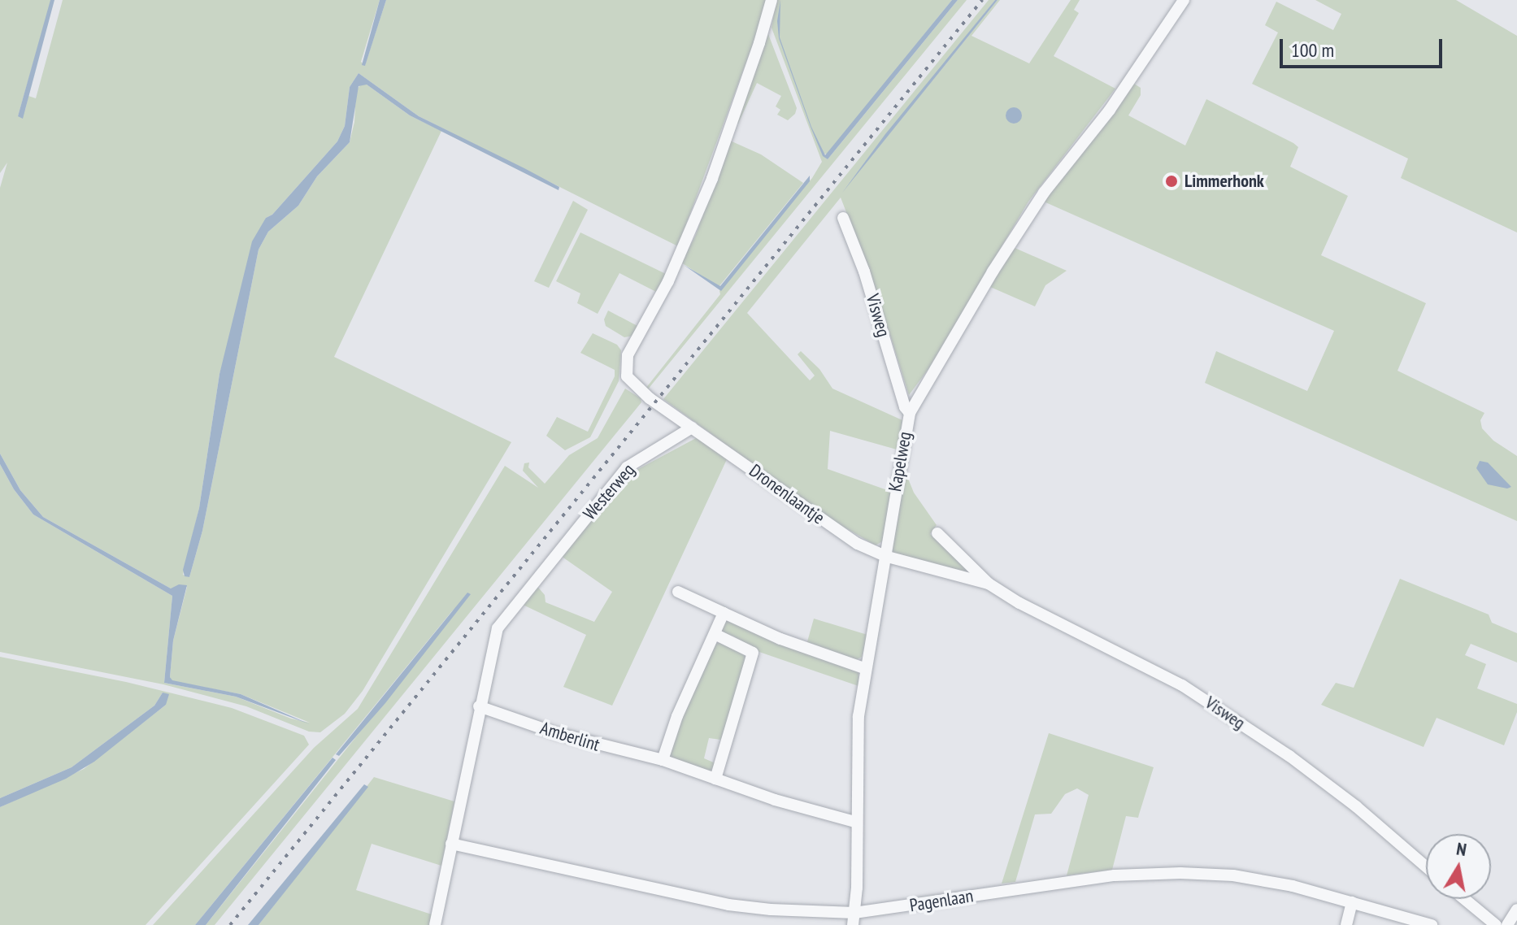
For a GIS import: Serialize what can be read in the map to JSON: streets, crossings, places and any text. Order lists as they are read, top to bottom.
{
  "streets": {
    "street": [
      "Visweg",
      "Kapelweg",
      "Westerweg",
      "Dronenlaantje",
      "Amberlint",
      "Pagenlaan"
    ]
  },
  "crossings": [
    ["Visweg", "Kapelweg"],
    ["Visweg", "Dronenlaantje"],
    ["Kapelweg", "Dronenlaantje"],
    ["Kapelweg", "Amberlint"],
    ["Kapelweg", "Pagenlaan"],
    ["Westerweg", "Dronenlaantje"],
    ["Westerweg", "Amberlint"],
    ["Westerweg", "Pagenlaan"]
  ],
  "places": ["Limmerhonk"],
  "scale_bar": "100 m",
  "north": "top"
}
